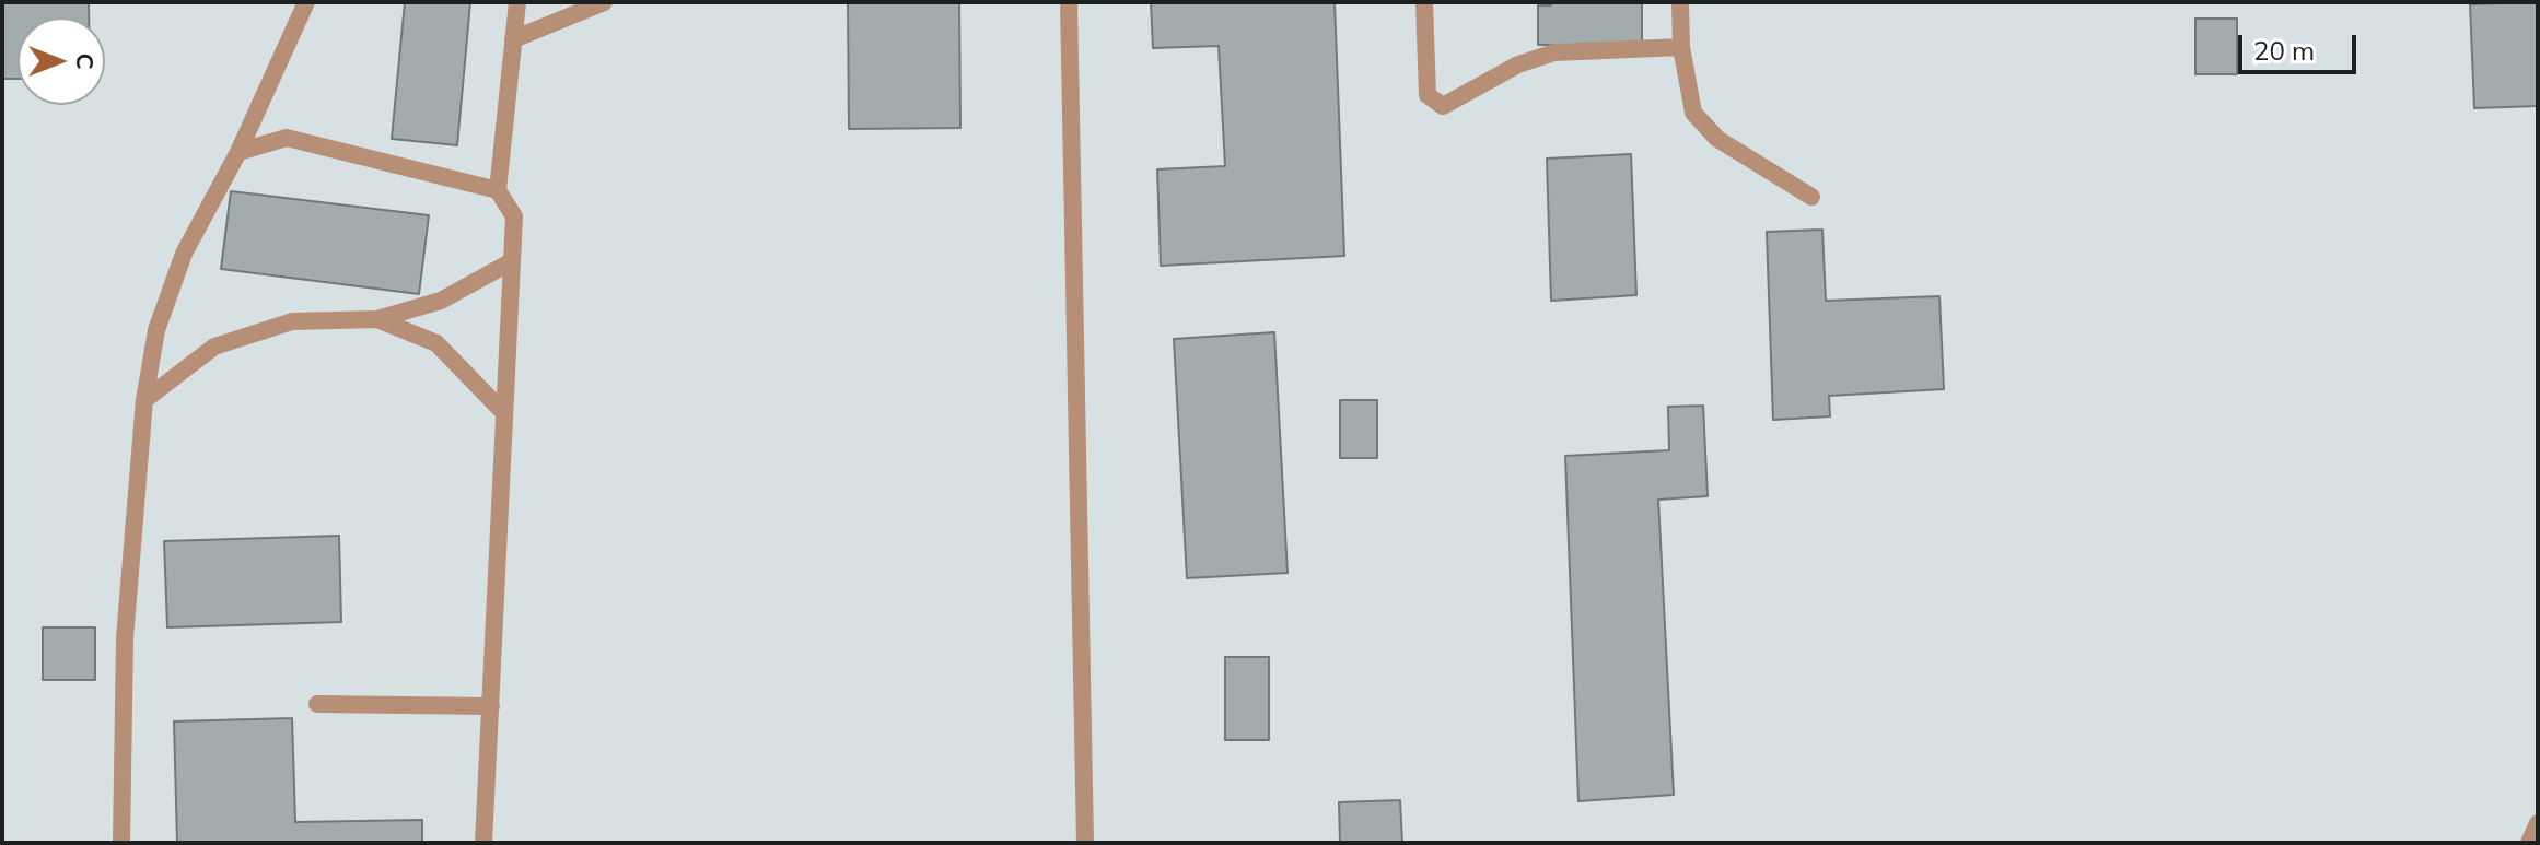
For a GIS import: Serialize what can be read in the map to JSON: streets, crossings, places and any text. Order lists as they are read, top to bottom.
{
  "scale_bar": "20 m",
  "north": "right"
}
